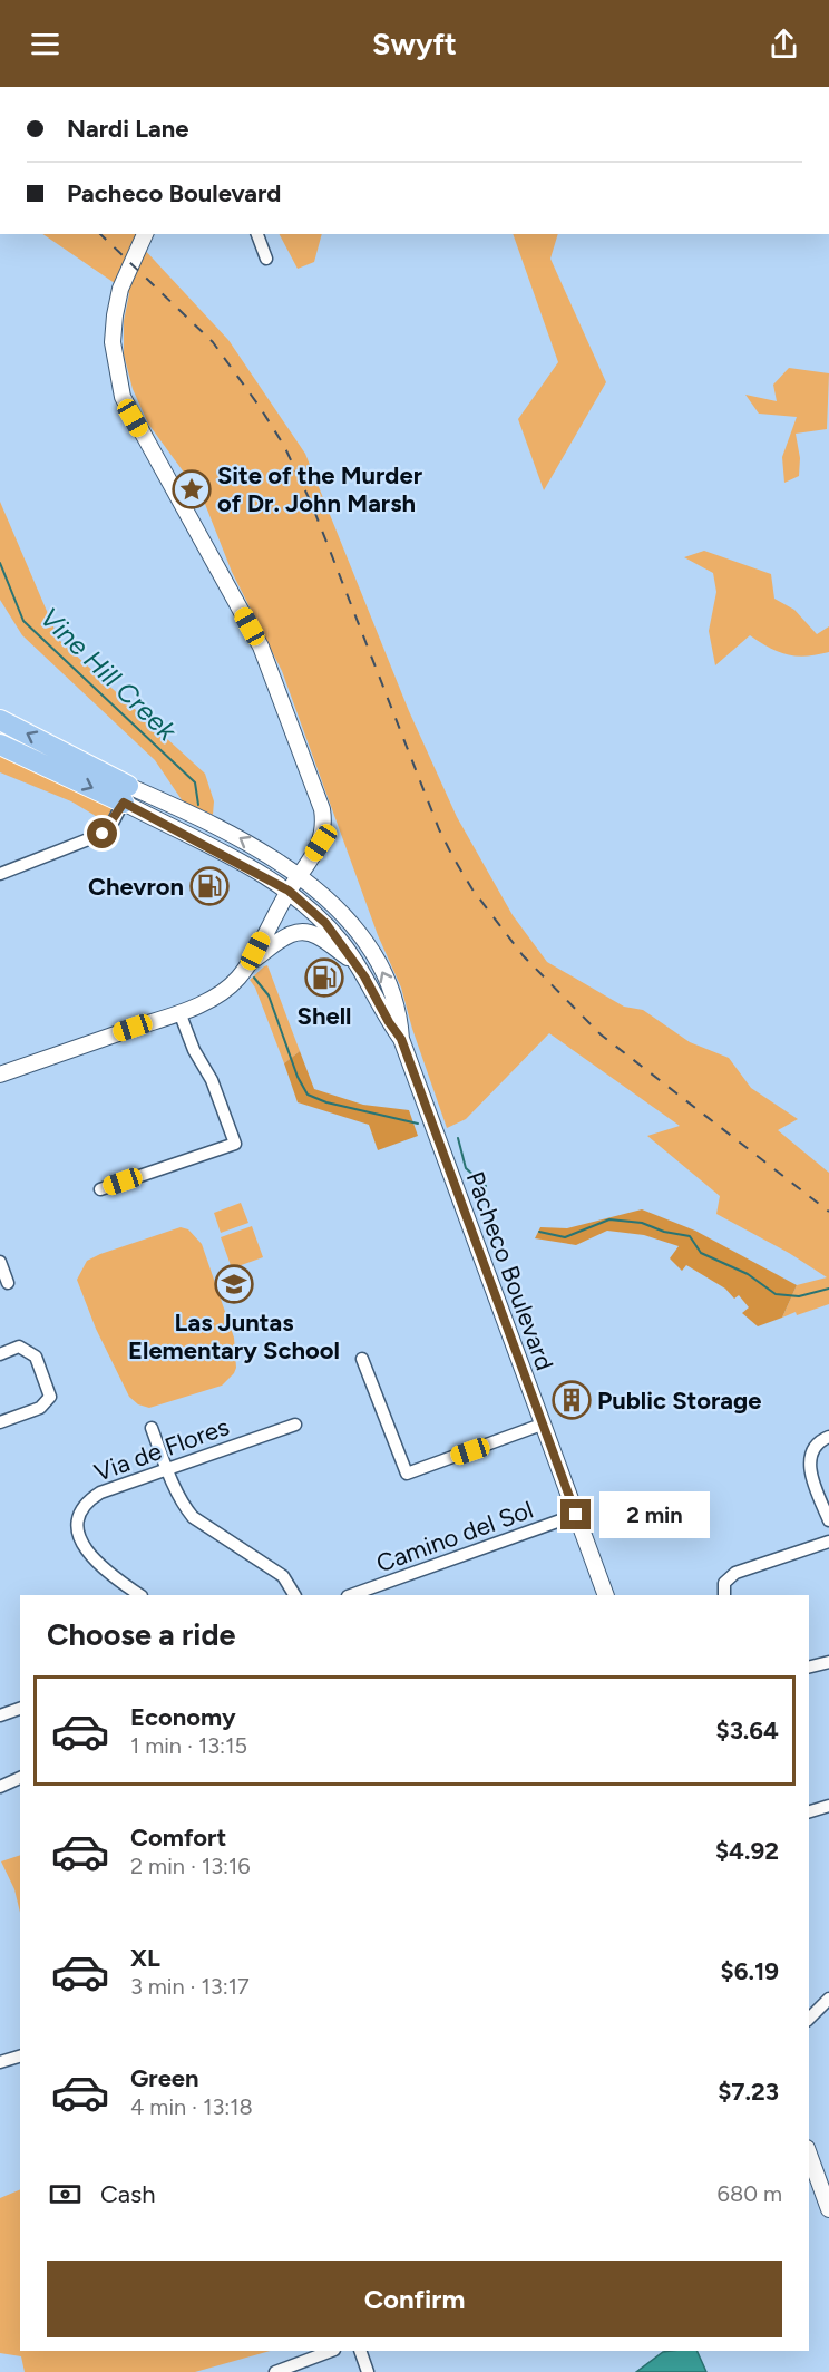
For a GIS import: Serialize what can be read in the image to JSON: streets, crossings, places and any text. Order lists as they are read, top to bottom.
{
  "streets": {
    "main road": ["Pacheco Boulevard"],
    "street": ["Via de Flores", "Camino del Sol"]
  },
  "crossings": [
    ["Pacheco Boulevard", "Camino del Sol"]
  ],
  "water": ["Vine Hill Creek"],
  "places": {
    "place": ["Site of the Murder of Dr. John Marsh"],
    "fuel station": ["Chevron", "Shell"],
    "school or university": ["Las Juntas Elementary School"],
    "building": ["Public Storage"]
  },
  "page": {
    "header": "Swyft",
    "banner": ["Nardi Lane", "Pacheco Boulevard"],
    "bubble": "2 min",
    "heading": "Choose a ride",
    "list": [
      {
        "name": "Economy",
        "note": "1 min · 13:15",
        "value": "$3.64"
      },
      {
        "name": "Comfort",
        "note": "2 min · 13:16",
        "value": "$4.92"
      },
      {
        "name": "XL",
        "note": "3 min · 13:17",
        "value": "$6.19"
      },
      {
        "name": "Green",
        "note": "4 min · 13:18",
        "value": "$7.23"
      }
    ],
    "pay": ["Cash", "680 m"],
    "buttons": "Confirm"
  }
}
